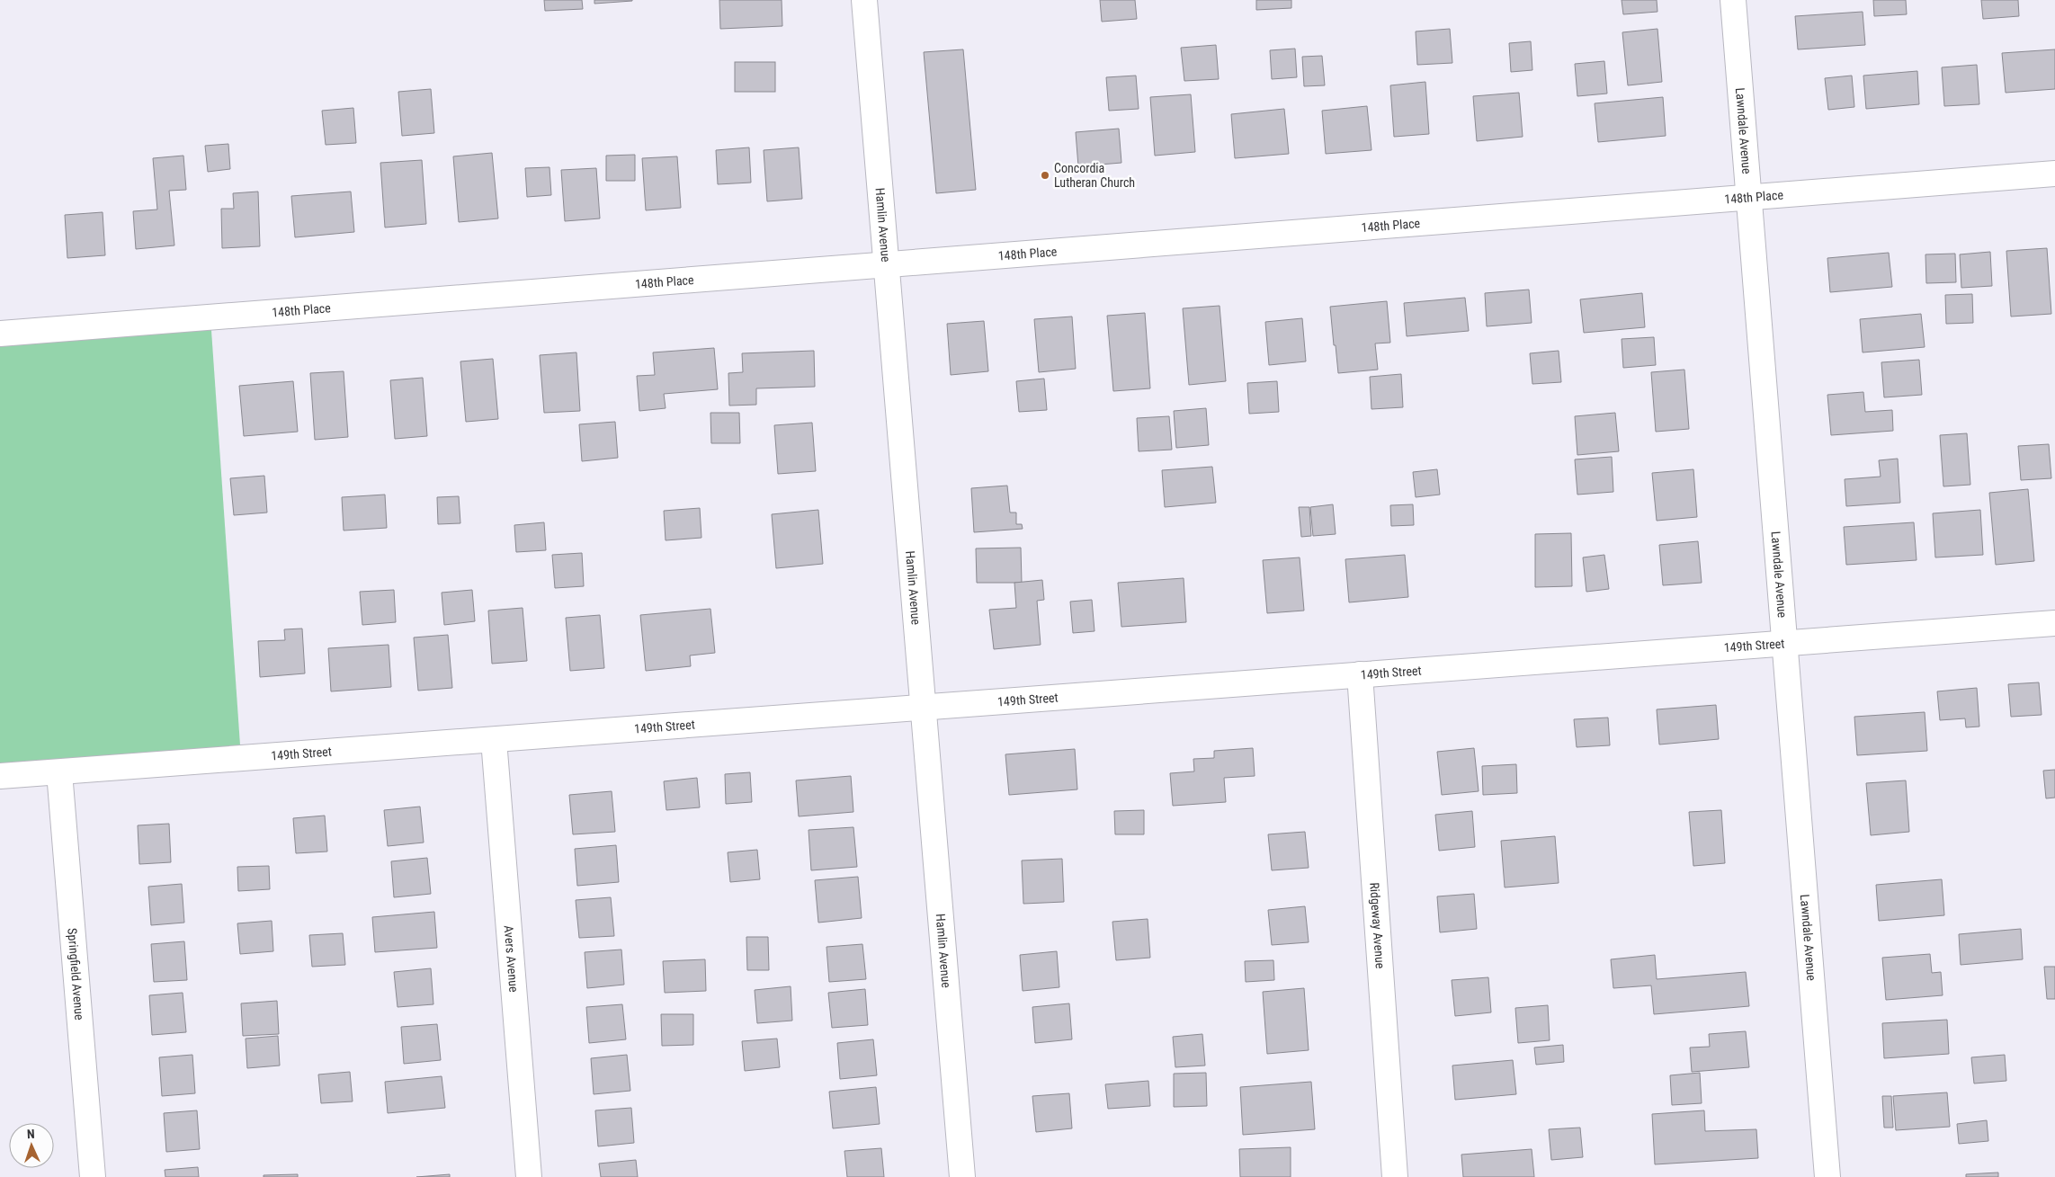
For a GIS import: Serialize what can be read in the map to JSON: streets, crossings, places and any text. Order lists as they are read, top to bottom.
{
  "streets": {
    "street": [
      "Lawndale Avenue",
      "148th Place",
      "Hamlin Avenue",
      "149th Street",
      "Ridgeway Avenue",
      "Avers Avenue",
      "Springfield Avenue"
    ]
  },
  "crossings": [
    ["Lawndale Avenue", "148th Place"],
    ["Lawndale Avenue", "149th Street"],
    ["148th Place", "Hamlin Avenue"],
    ["Hamlin Avenue", "149th Street"],
    ["149th Street", "Ridgeway Avenue"],
    ["149th Street", "Avers Avenue"],
    ["149th Street", "Springfield Avenue"]
  ],
  "places": ["Concordia Lutheran Church"],
  "north": "top"
}
